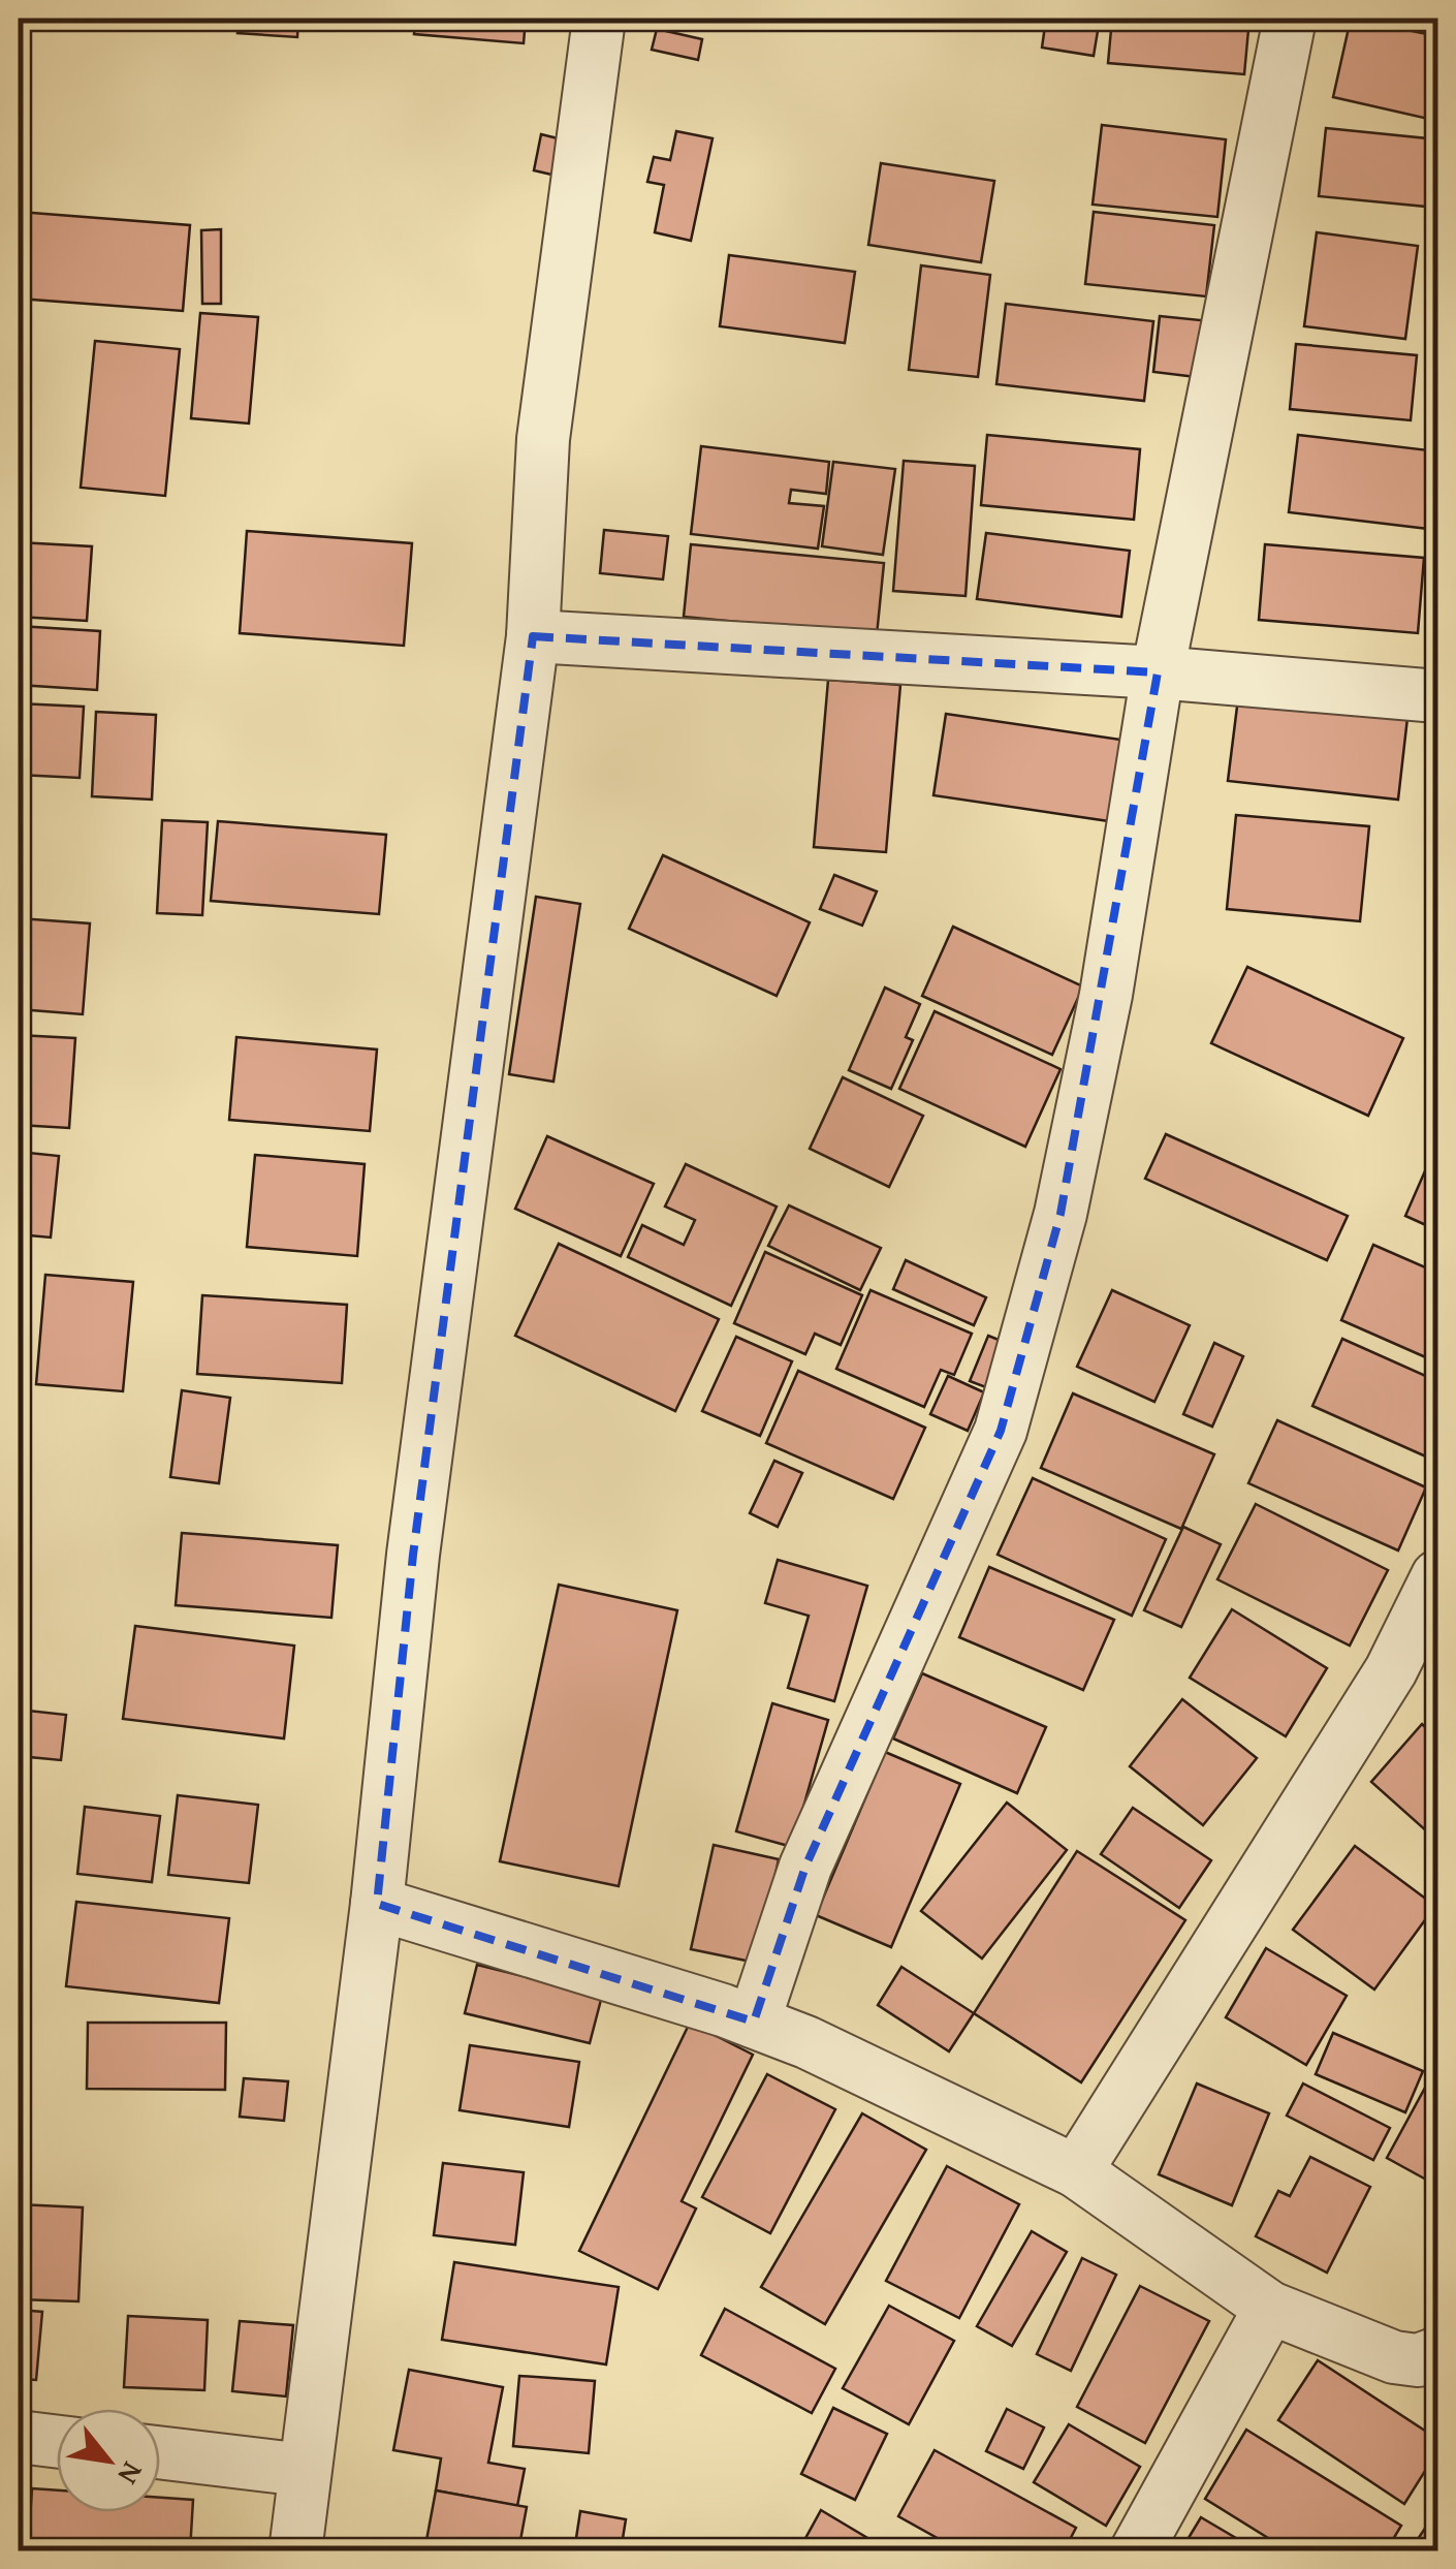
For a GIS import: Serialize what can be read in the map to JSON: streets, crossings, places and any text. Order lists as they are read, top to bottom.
{
  "north": "bottom right"
}
